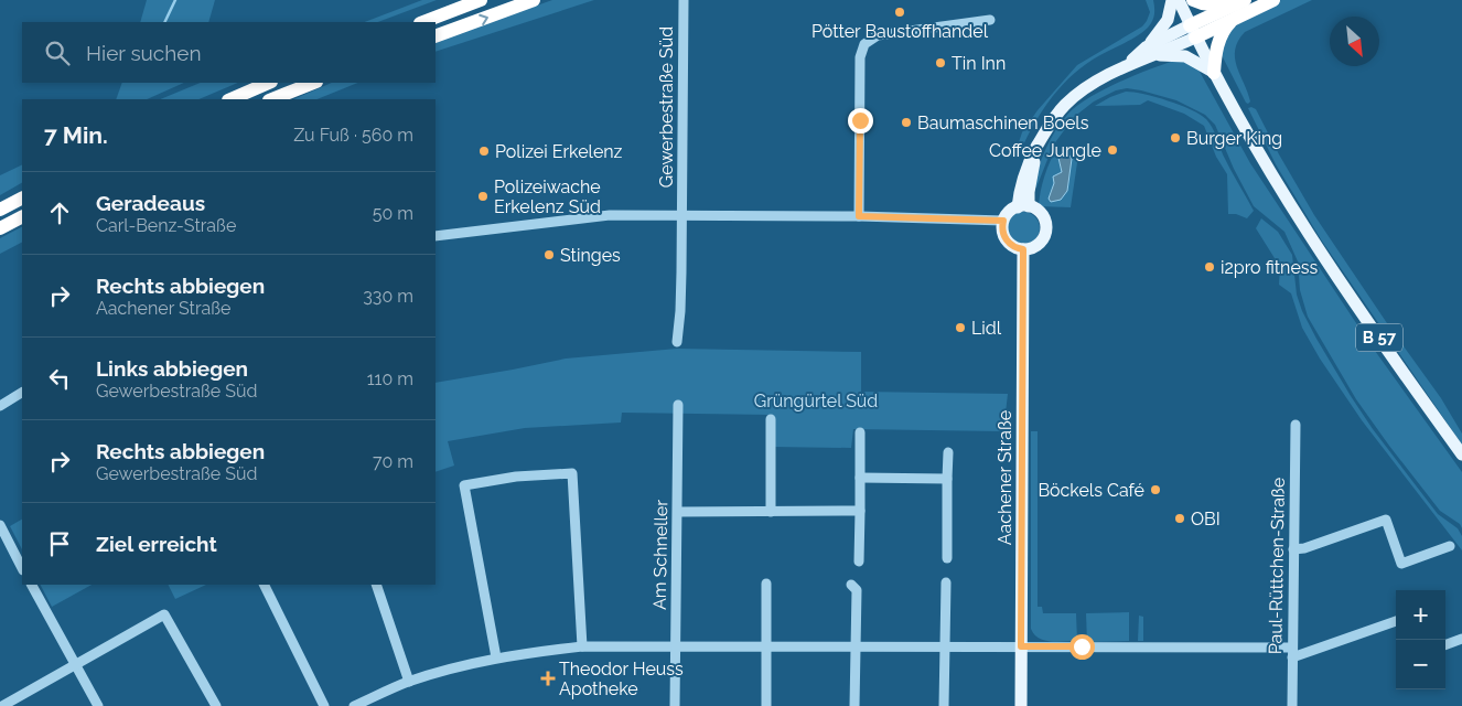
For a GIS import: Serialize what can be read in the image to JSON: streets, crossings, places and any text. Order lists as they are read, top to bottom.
{
  "streets": {
    "main road": ["B 57", "Aachener Straße"],
    "street": ["Gewerbestraße Süd", "Am Schneller", "Paul-Rüttchen-Straße"]
  },
  "parks": ["Grüngürtel Süd"],
  "places": {
    "other": [
      "Pötter Baustoffhandel",
      "Tin Inn",
      "Baumaschinen Boels",
      "Burger King",
      "Coffee Jungle",
      "Polizei Erkelenz",
      "Polizeiwache Erkelenz Süd",
      "Stinges",
      "i2pro fitness",
      "Lidl",
      "Böckels Café",
      "OBI"
    ],
    "health": ["Theodor Heuss Apotheke"]
  },
  "north": "bottom right",
  "page": {
    "search": "Hier suchen",
    "heading": ["7 Min.", "Zu Fuß · 560 m"],
    "list": [
      ["Geradeaus", "Carl-Benz-Straße", "50 m"],
      ["Rechts abbiegen", "Aachener Straße", "330 m"],
      ["Links abbiegen", "Gewerbestraße Süd", "110 m"],
      ["Rechts abbiegen", "Gewerbestraße Süd", "70 m"],
      "Ziel erreicht"
    ],
    "map_buttons": ["+", "−"]
  }
}
